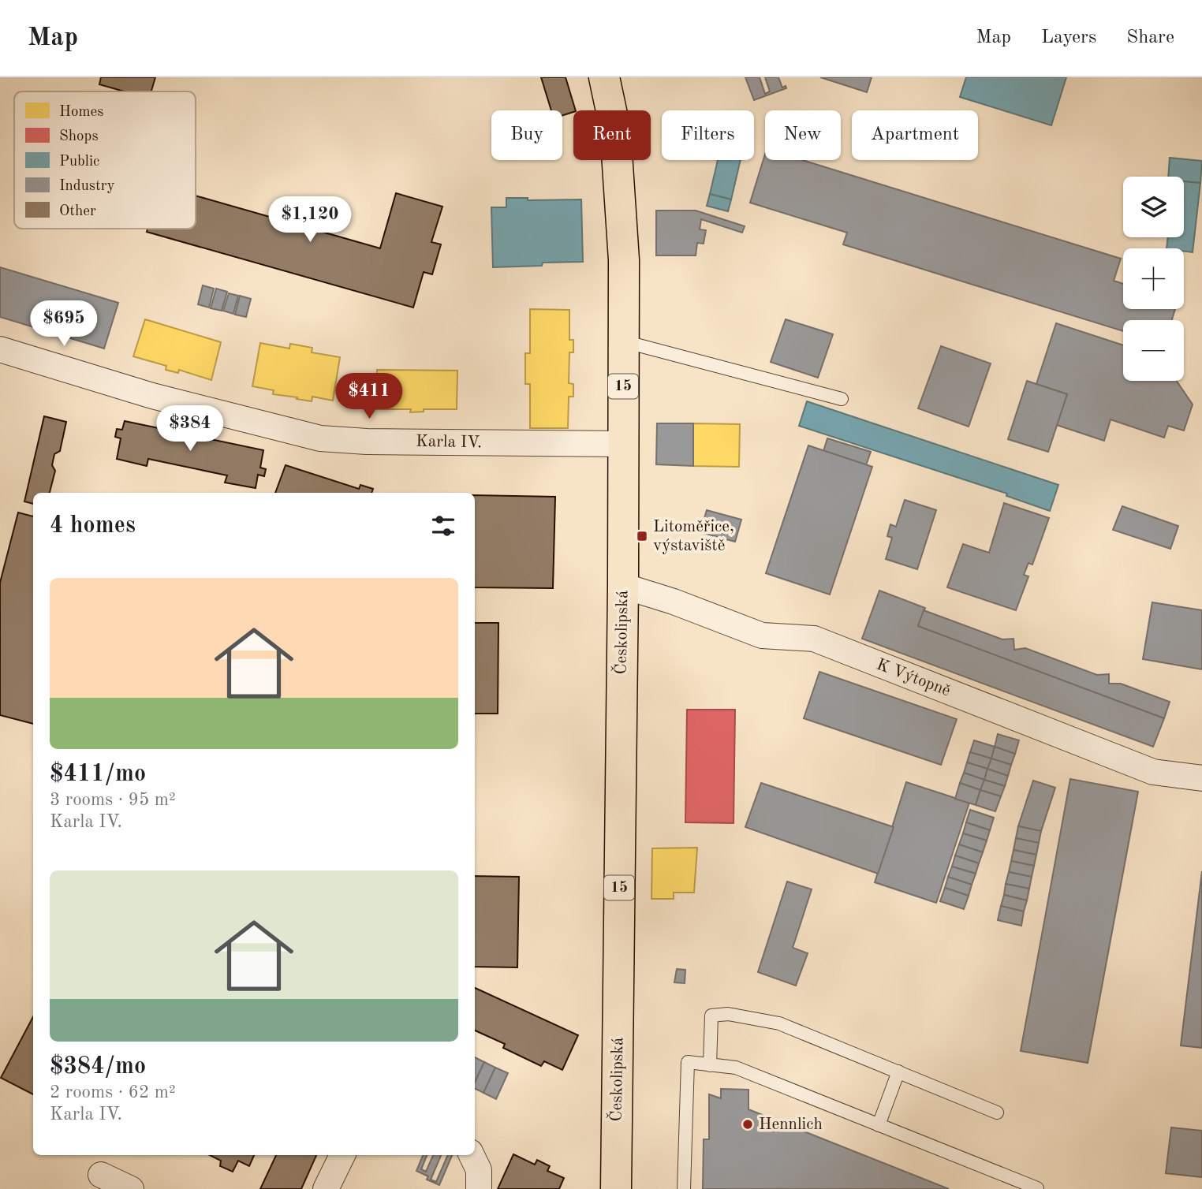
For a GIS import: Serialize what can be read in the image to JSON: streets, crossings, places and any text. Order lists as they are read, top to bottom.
{
  "streets": {
    "main road": ["15", "Českolipská"],
    "street": ["Karla IV.", "K Výtopně"]
  },
  "crossings": [
    ["Karla IV.", "Českolipská"],
    ["Českolipská", "K Výtopně"]
  ],
  "places": {
    "transit": ["Litoměřice, výstaviště"],
    "other": ["Hennlich"]
  },
  "legend": [
    "Homes",
    "Shops",
    "Public",
    "Industry",
    "Other"
  ],
  "page": {
    "header": "Map",
    "nav": ["Map", "Layers", "Share"],
    "chip": [
      "Buy",
      "Rent",
      "Filters",
      "New",
      "Apartment"
    ],
    "map_buttons": ["+", "−"],
    "price": [
      "$1,120",
      "$695",
      "$411",
      "$384"
    ],
    "heading": "4 homes",
    "list": [
      {
        "name": "$411/mo",
        "note": "3 rooms · 95 m² · Karla IV."
      },
      {
        "name": "$384/mo",
        "note": "2 rooms · 62 m² · Karla IV."
      }
    ]
  }
}
